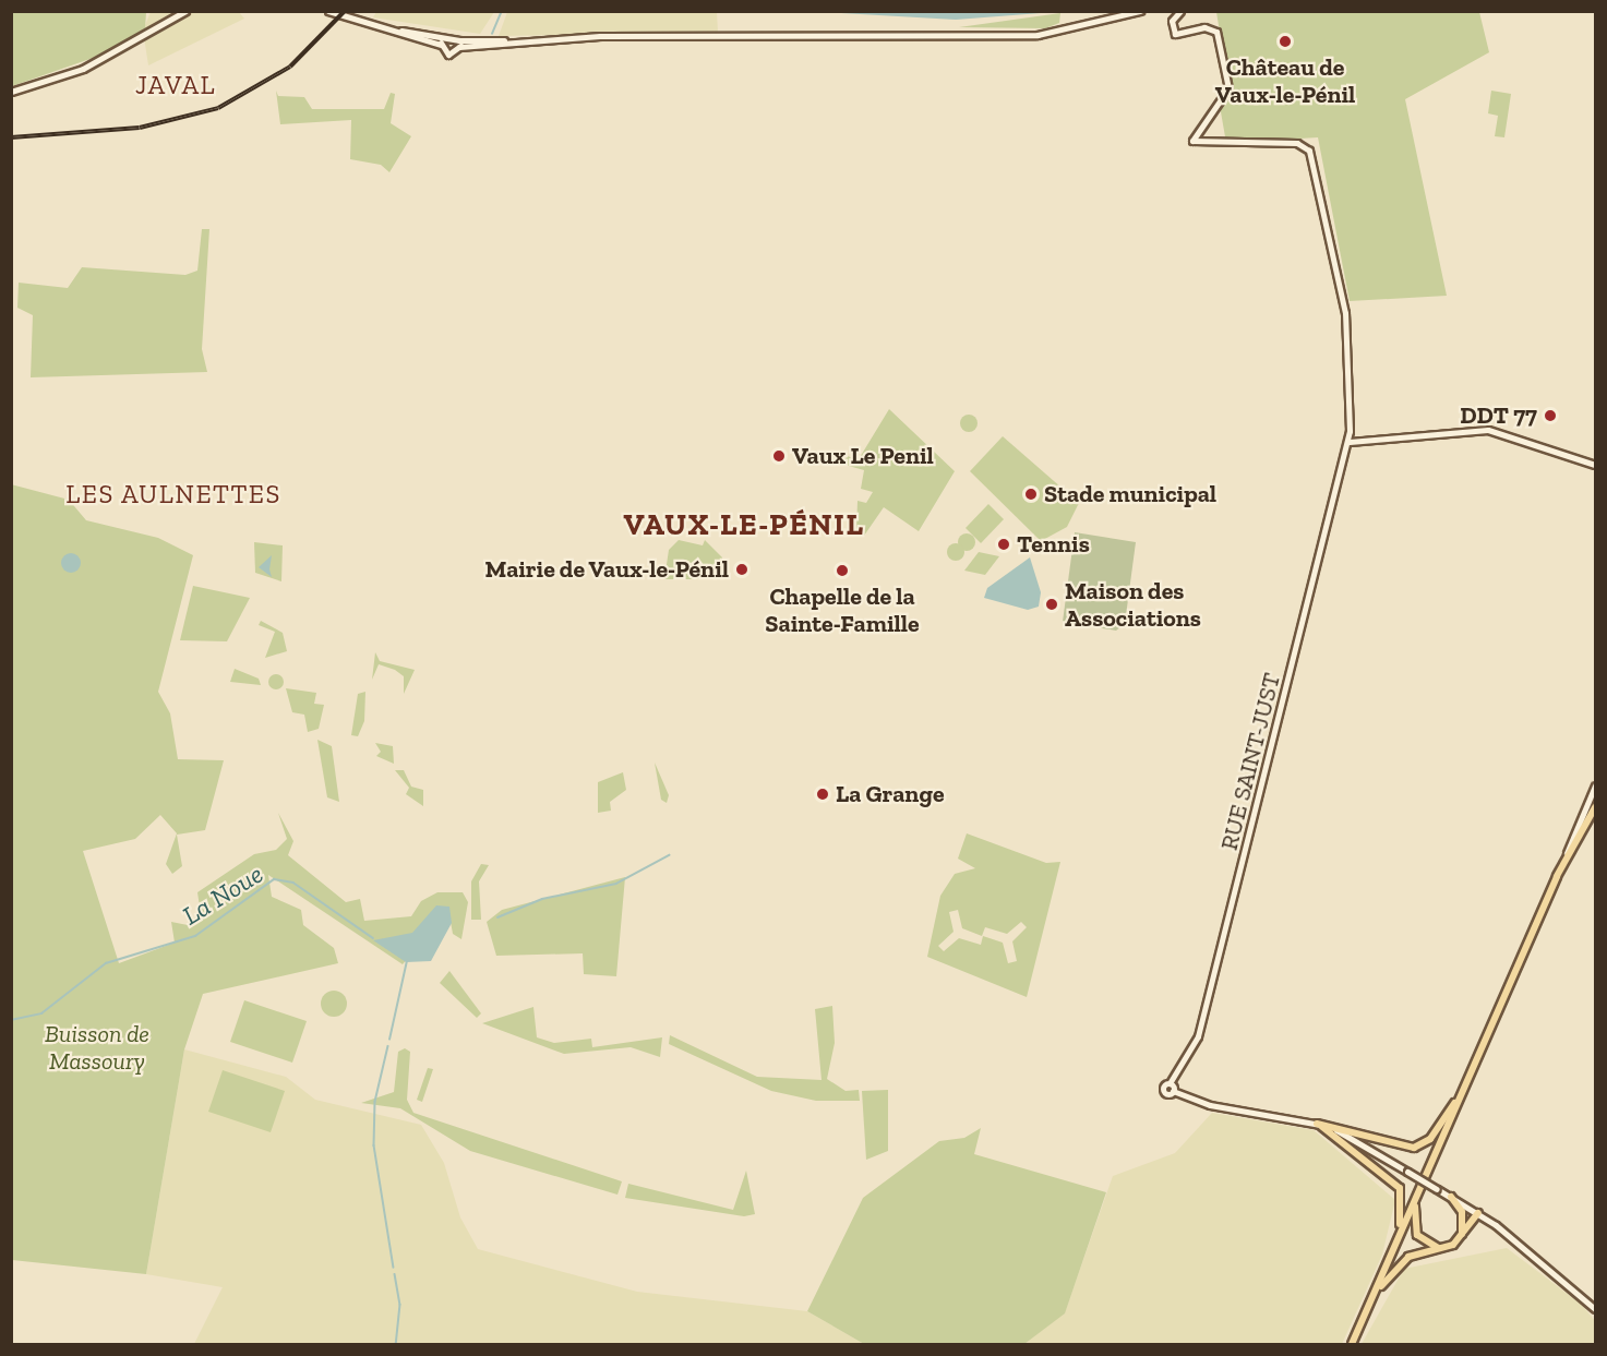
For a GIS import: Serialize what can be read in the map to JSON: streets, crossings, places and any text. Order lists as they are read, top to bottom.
{
  "streets": {
    "street": ["RUE SAINT-JUST"]
  },
  "districts": ["JAVAL", "LES AULNETTES", "VAUX-LE-PÉNIL"],
  "water": ["La Noue"],
  "parks": ["Buisson de Massoury"],
  "places": [
    "Château de Vaux-le-Pénil",
    "DDT 77",
    "Vaux Le Penil",
    "Stade municipal",
    "Tennis",
    "Mairie de Vaux-le-Pénil",
    "Chapelle de la Sainte-Famille",
    "Maison des Associations",
    "La Grange"
  ]
}
